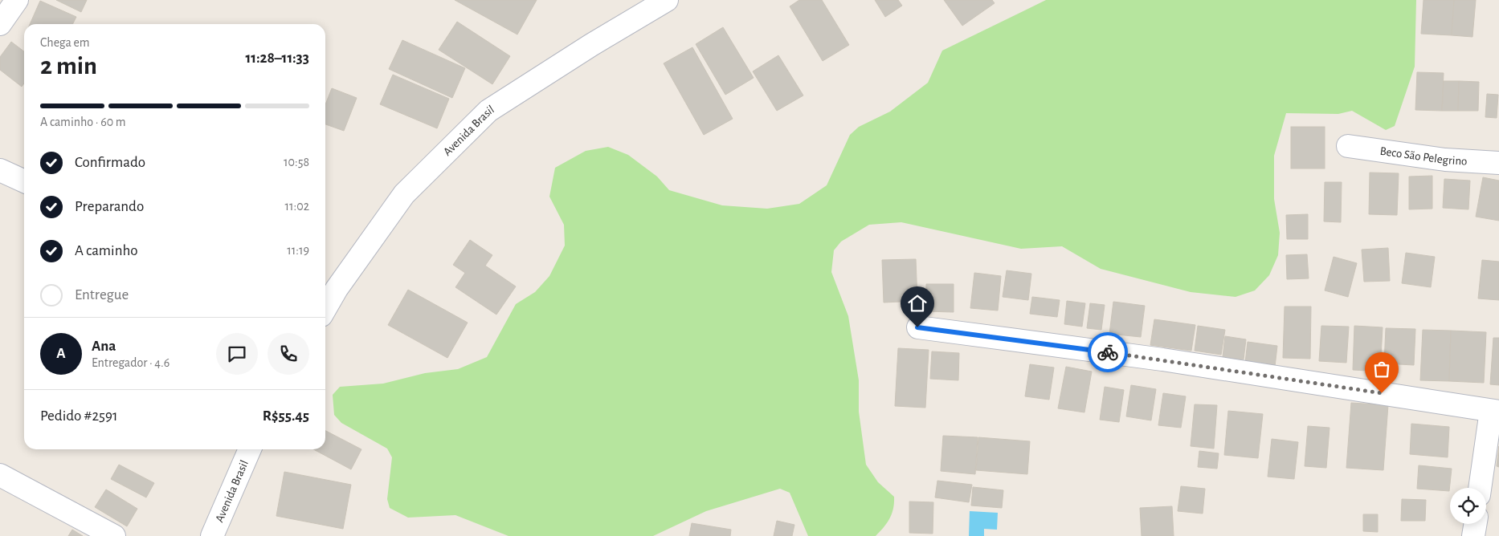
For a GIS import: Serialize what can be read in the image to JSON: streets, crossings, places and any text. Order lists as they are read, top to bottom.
{
  "streets": {
    "street": ["Avenida Brasil", "Beco São Pelegrino"]
  },
  "page": {
    "heading": ["2 min", "Chega em", "11:28–11:33"],
    "panel": [
      "Ana",
      "Entregador · 4.6",
      "Pedido #2591",
      "R$55.45"
    ],
    "bar": "A caminho · 60 m",
    "list": [
      ["Confirmado", "10:58"],
      ["Preparando", "11:02"],
      ["A caminho", "11:19"],
      "Entregue"
    ],
    "round": "A"
  }
}
